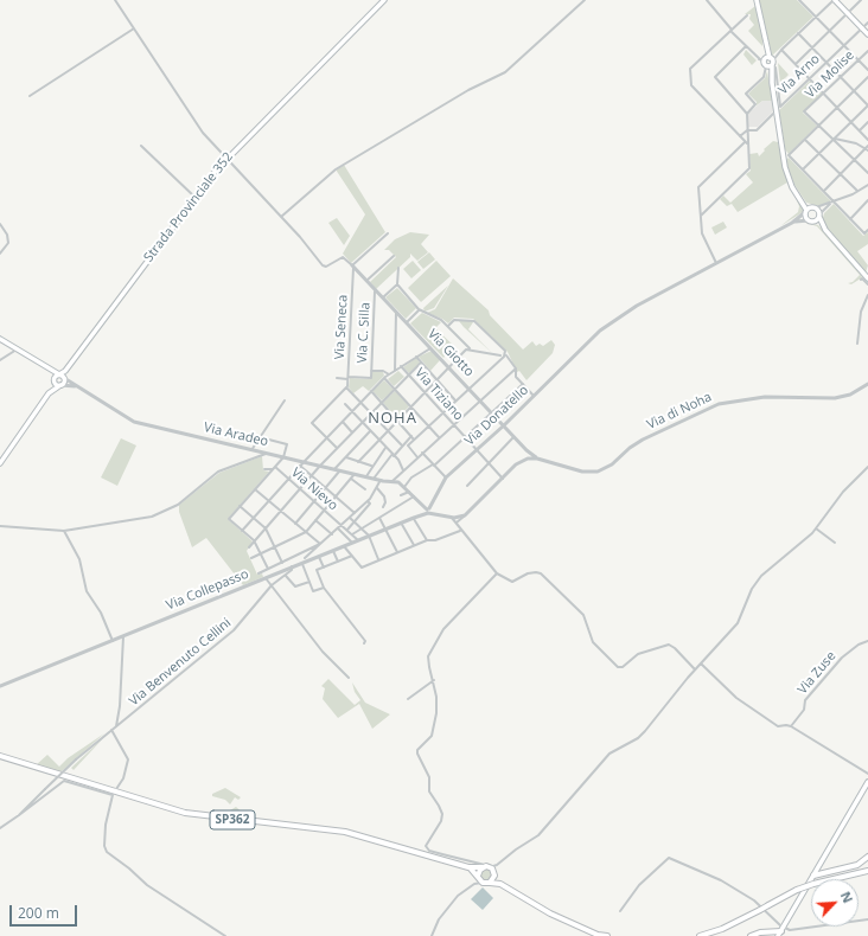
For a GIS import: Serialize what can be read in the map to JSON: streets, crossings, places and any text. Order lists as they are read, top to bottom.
{
  "streets": {
    "main road": ["Strada Provinciale 352", "SP362"],
    "street": [
      "Via Arno",
      "Via Molise",
      "Via Seneca",
      "Via C. Silla",
      "Via Giotto",
      "Via Tiziano",
      "Via di Noha",
      "Via Donatello",
      "Via Aradeo",
      "Via Nievo",
      "Via Collepasso",
      "Via Benvenuto Cellini",
      "Via Zuse"
    ]
  },
  "crossings": [
    ["Strada Provinciale 352", "Via Aradeo"],
    ["Via Seneca", "Via C. Silla"],
    ["Via Seneca", "Via Giotto"],
    ["Via C. Silla", "Via Giotto"],
    ["Via Giotto", "Via di Noha"],
    ["Via Giotto", "Via Donatello"],
    ["Via Tiziano", "Via Donatello"],
    ["Via Donatello", "Via Collepasso"],
    ["Via Nievo", "Via Collepasso"],
    ["Via Collepasso", "Via Benvenuto Cellini"]
  ],
  "districts": ["NOHA"],
  "scale_bar": "200 m",
  "north": "top right"
}
